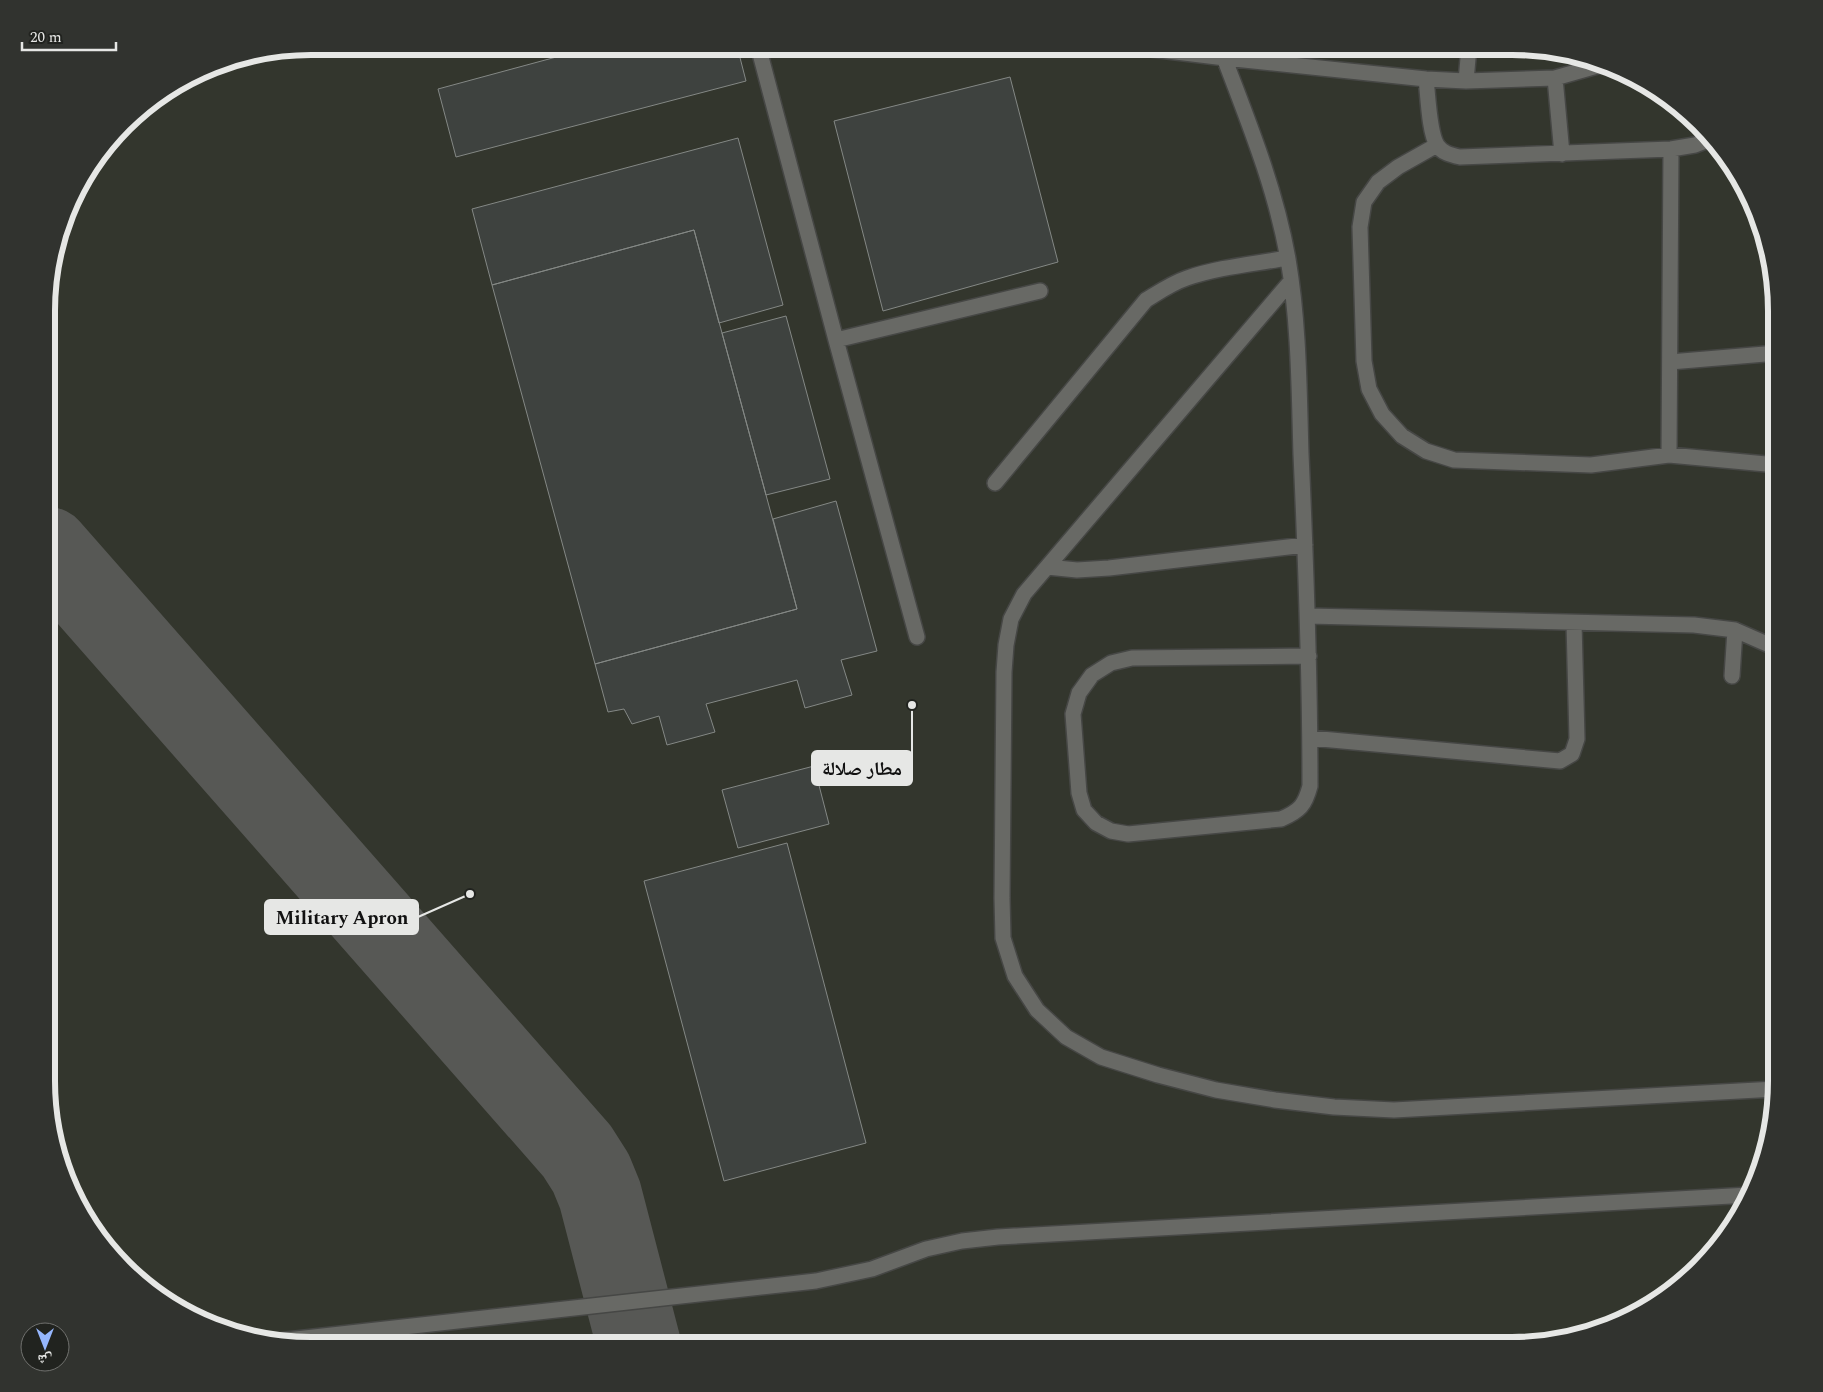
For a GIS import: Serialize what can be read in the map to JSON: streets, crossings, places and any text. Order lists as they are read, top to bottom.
{
  "places": ["مطار صلالة", "Military Apron"],
  "scale_bar": "20 m",
  "north": "bottom"
}
